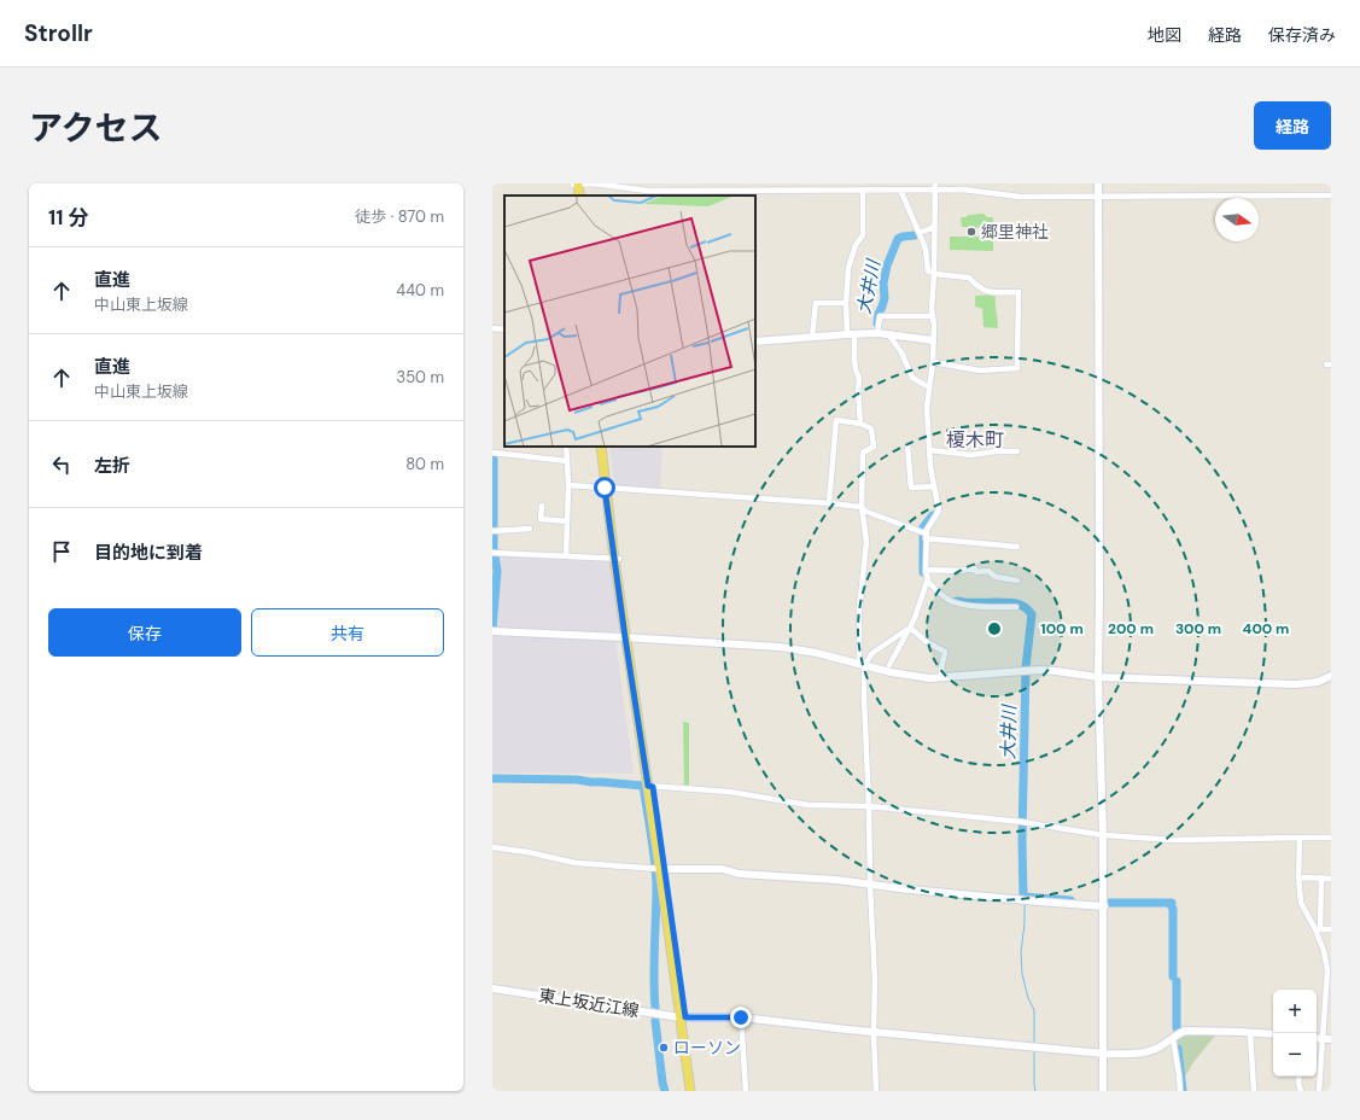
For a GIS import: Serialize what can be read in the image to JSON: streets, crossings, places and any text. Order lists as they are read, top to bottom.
{
  "streets": {
    "street": ["東上坂近江線"]
  },
  "districts": ["榎木町"],
  "water": ["大井川"],
  "places": ["郷里神社", "ローソン"],
  "north": "right",
  "page": {
    "header": "Strollr",
    "nav": ["地図", "経路", "保存済み"],
    "title": "アクセス",
    "buttons": [
      "経路",
      ["保存", "共有"]
    ],
    "heading": ["11 分", "徒歩 · 870 m"],
    "list": [
      ["直進", "中山東上坂線", "440 m"],
      ["直進", "中山東上坂線", "350 m"],
      ["左折", "80 m"],
      "目的地に到着"
    ],
    "map_buttons": ["+", "−"]
  },
  "rings": [
    "100 m",
    "200 m",
    "300 m",
    "400 m"
  ]
}
